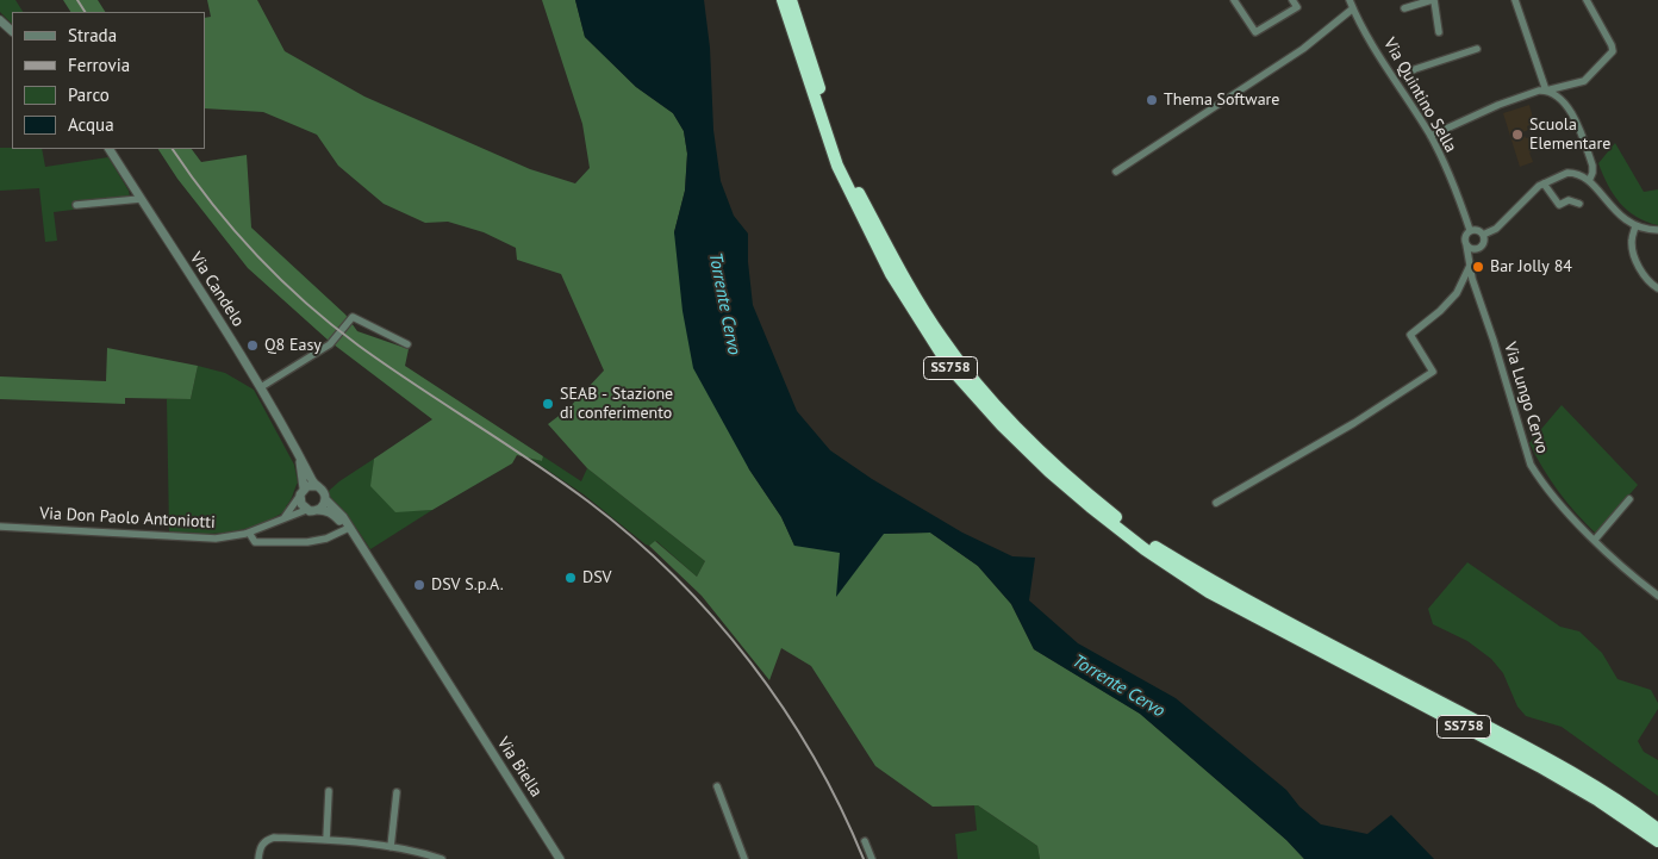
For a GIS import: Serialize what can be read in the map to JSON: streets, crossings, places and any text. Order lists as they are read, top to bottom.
{
  "streets": {
    "highway": ["SS758"],
    "street": [
      "Via Quintino Sella",
      "Via Candelo",
      "Via Lungo Cervo",
      "Via Don Paolo Antoniotti",
      "Via Biella"
    ]
  },
  "crossings": [
    ["Via Quintino Sella", "Via Lungo Cervo"],
    ["Via Candelo", "Via Don Paolo Antoniotti"]
  ],
  "water": ["Torrente Cervo"],
  "places": [
    "Thema Software",
    "Scuola Elementare",
    "Bar Jolly 84",
    "Q8 Easy",
    "SEAB - Stazione di conferimento",
    "DSV",
    "DSV S.p.A."
  ],
  "legend": [
    "Strada",
    "Ferrovia",
    "Parco",
    "Acqua"
  ]
}
